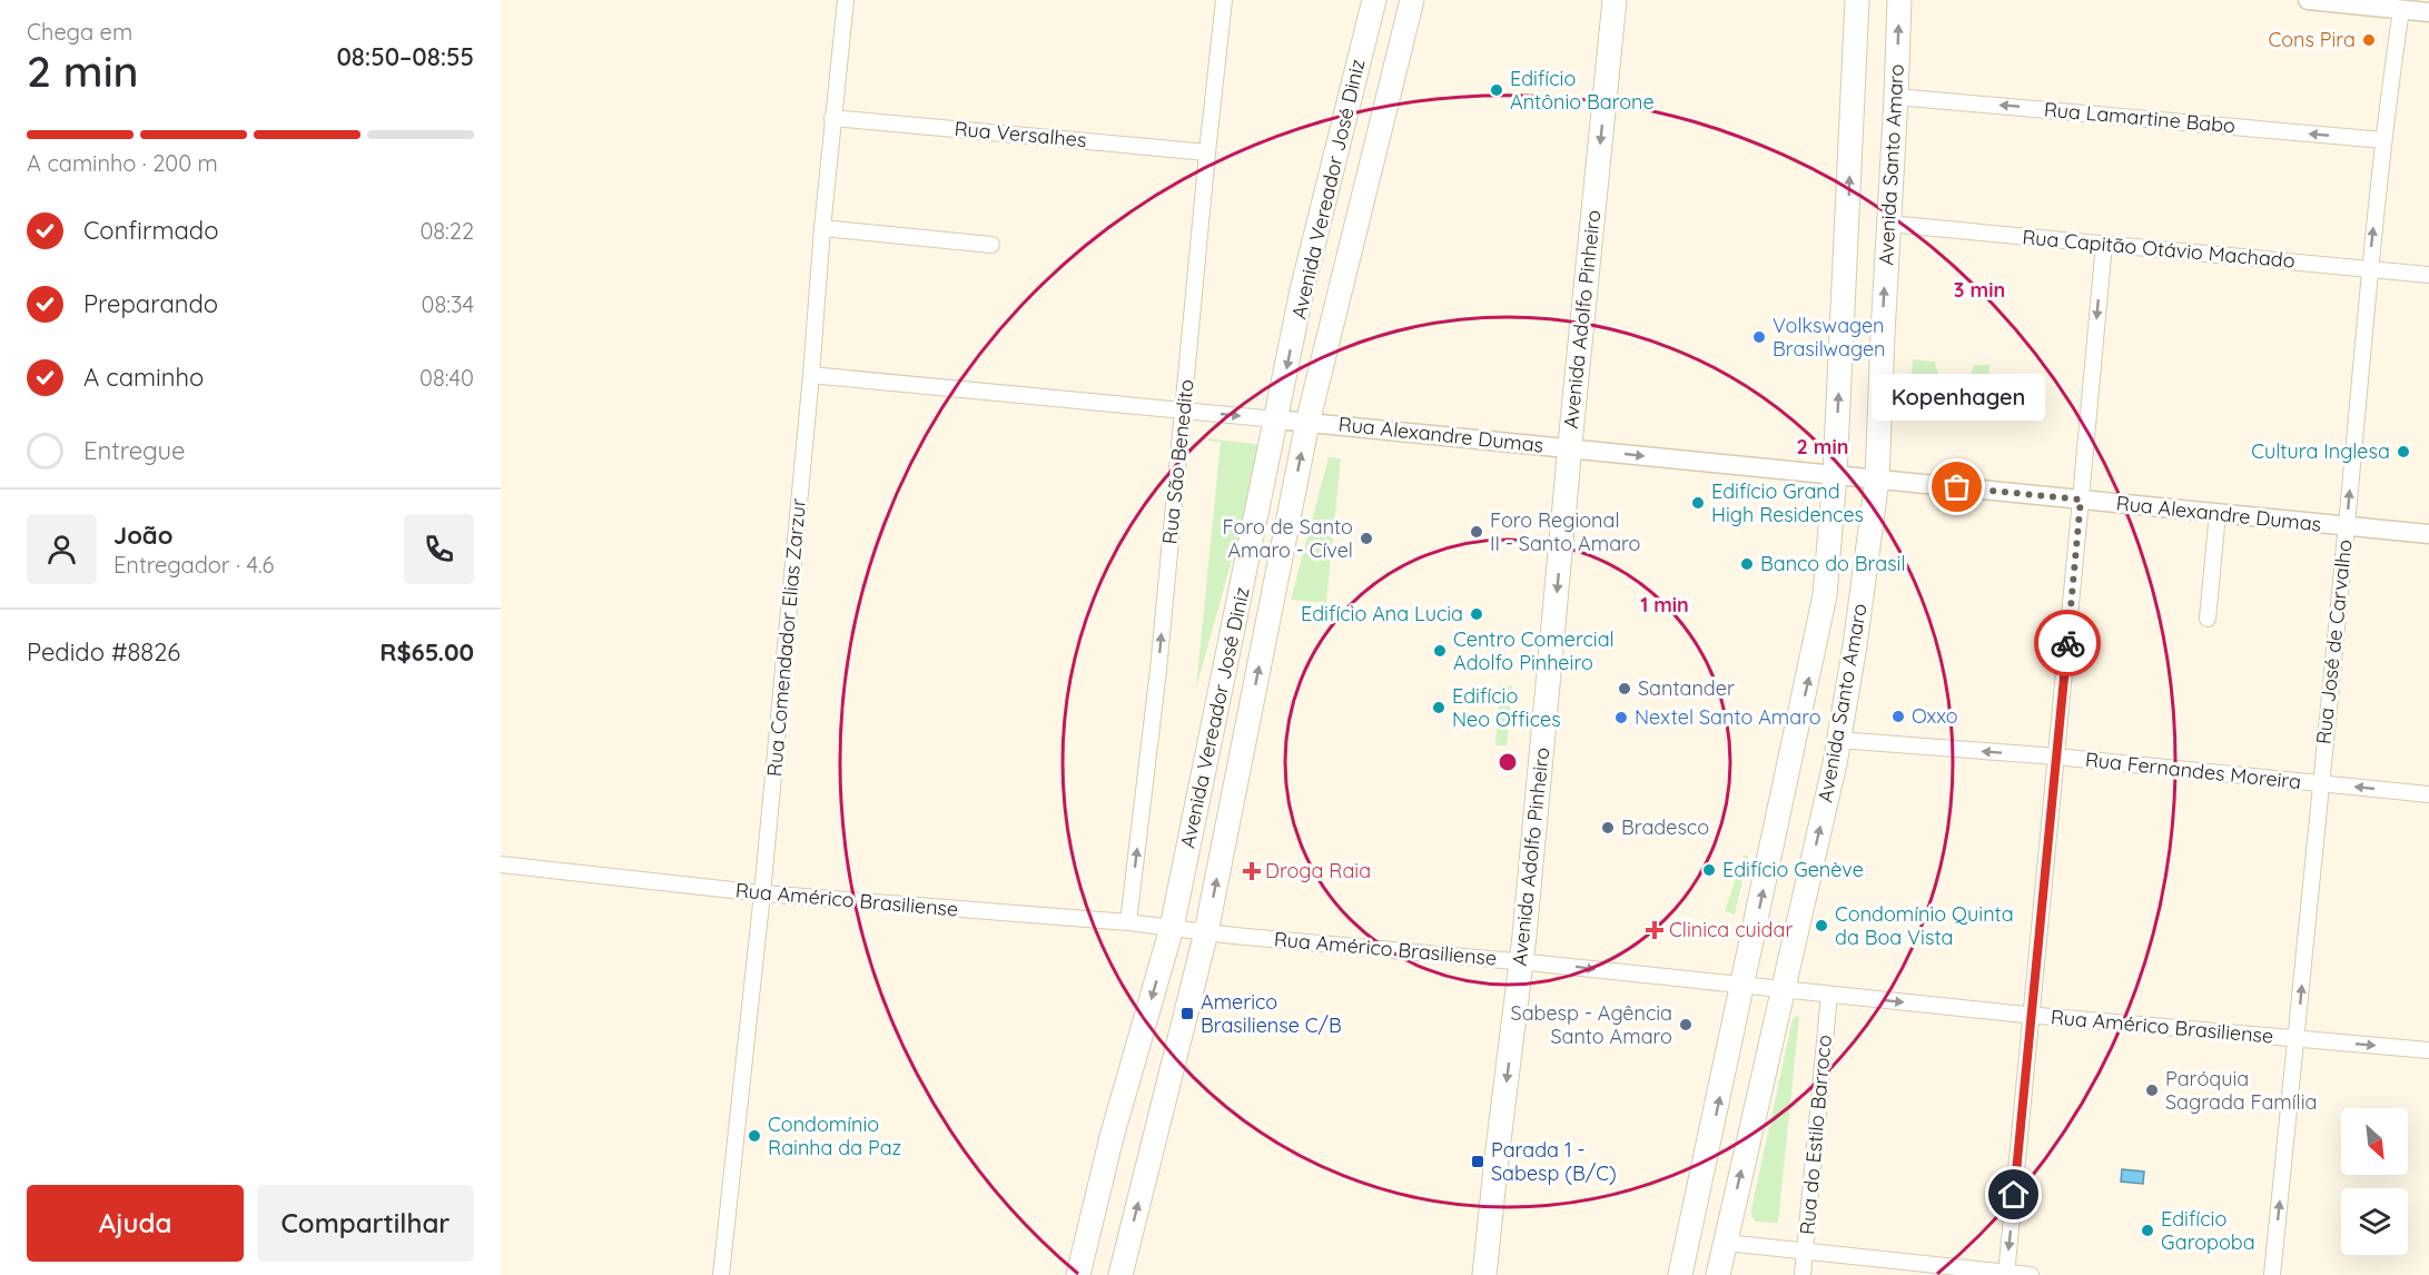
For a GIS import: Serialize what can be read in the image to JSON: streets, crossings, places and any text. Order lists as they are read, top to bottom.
{
  "streets": {
    "main road": ["Avenida Santo Amaro", "Avenida Vereador José Diniz", "Avenida Adolfo Pinheiro"],
    "street": [
      "Rua Lamartine Babo",
      "Rua Versalhes",
      "Rua Capitão Otávio Machado",
      "Rua Alexandre Dumas",
      "Rua São Benedito",
      "Rua Comendador Elias Zarzur",
      "Rua José de Carvalho",
      "Rua Fernandes Moreira",
      "Rua Américo Brasiliense",
      "Rua do Estilo Barroco"
    ]
  },
  "crossings": [
    ["Rua Lamartine Babo", "Avenida Santo Amaro"],
    ["Rua Lamartine Babo", "Rua José de Carvalho"],
    ["Rua Versalhes", "Rua São Benedito"],
    ["Rua Versalhes", "Rua Comendador Elias Zarzur"],
    ["Avenida Santo Amaro", "Rua Capitão Otávio Machado"],
    ["Avenida Santo Amaro", "Rua Alexandre Dumas"],
    ["Avenida Santo Amaro", "Rua Fernandes Moreira"],
    ["Avenida Santo Amaro", "Rua Américo Brasiliense"],
    ["Avenida Vereador José Diniz", "Rua Alexandre Dumas"],
    ["Avenida Vereador José Diniz", "Rua Américo Brasiliense"],
    ["Rua Capitão Otávio Machado", "Rua José de Carvalho"],
    ["Avenida Adolfo Pinheiro", "Rua Alexandre Dumas"],
    ["Avenida Adolfo Pinheiro", "Rua Américo Brasiliense"],
    ["Rua Alexandre Dumas", "Rua São Benedito"],
    ["Rua Alexandre Dumas", "Rua Comendador Elias Zarzur"],
    ["Rua Alexandre Dumas", "Rua José de Carvalho"],
    ["Rua São Benedito", "Rua Américo Brasiliense"],
    ["Rua Comendador Elias Zarzur", "Rua Américo Brasiliense"],
    ["Rua José de Carvalho", "Rua Fernandes Moreira"],
    ["Rua José de Carvalho", "Rua Américo Brasiliense"],
    ["Rua Américo Brasiliense", "Rua do Estilo Barroco"]
  ],
  "one_way": [
    "Rua Lamartine Babo",
    "Avenida Santo Amaro",
    "Avenida Adolfo Pinheiro",
    "Rua São Benedito",
    "Rua José de Carvalho",
    "Rua Fernandes Moreira"
  ],
  "places": {
    "other": [
      "Cons Pira",
      "Edifício Antônio Barone",
      "Volkswagen Brasilwagen",
      "Cultura Inglesa",
      "Kopenhagen",
      "Edifício Grand High Residences",
      "Foro Regional II - Santo Amaro",
      "Foro de Santo Amaro - Cível",
      "Banco do Brasil",
      "Edifício Ana Lucia",
      "Centro Comercial Adolfo Pinheiro",
      "Santander",
      "Edifício Neo Offices",
      "Oxxo",
      "Nextel Santo Amaro",
      "Bradesco",
      "Edifício Genève",
      "Condomínio Quinta da Boa Vista",
      "Sabesp - Agência Santo Amaro",
      "Paróquia Sagrada Família",
      "Condomínio Rainha da Paz",
      "Edifício Garopoba"
    ],
    "health": ["Droga Raia", "Clinica cuidar"],
    "transit": ["Americo Brasiliense C/B", "Parada 1 - Sabesp (B/C)"]
  },
  "north": "bottom right",
  "page": {
    "heading": ["2 min", "Chega em", "08:50–08:55"],
    "panel": [
      "João",
      "Entregador · 4.6",
      "Pedido #8826",
      "R$65.00"
    ],
    "bar": "A caminho · 200 m",
    "list": [
      ["Confirmado", "08:22"],
      ["Preparando", "08:34"],
      ["A caminho", "08:40"],
      "Entregue"
    ],
    "bubble": "Kopenhagen",
    "buttons": ["Ajuda", "Compartilhar"]
  },
  "rings": ["3 min", "2 min", "1 min"]
}
